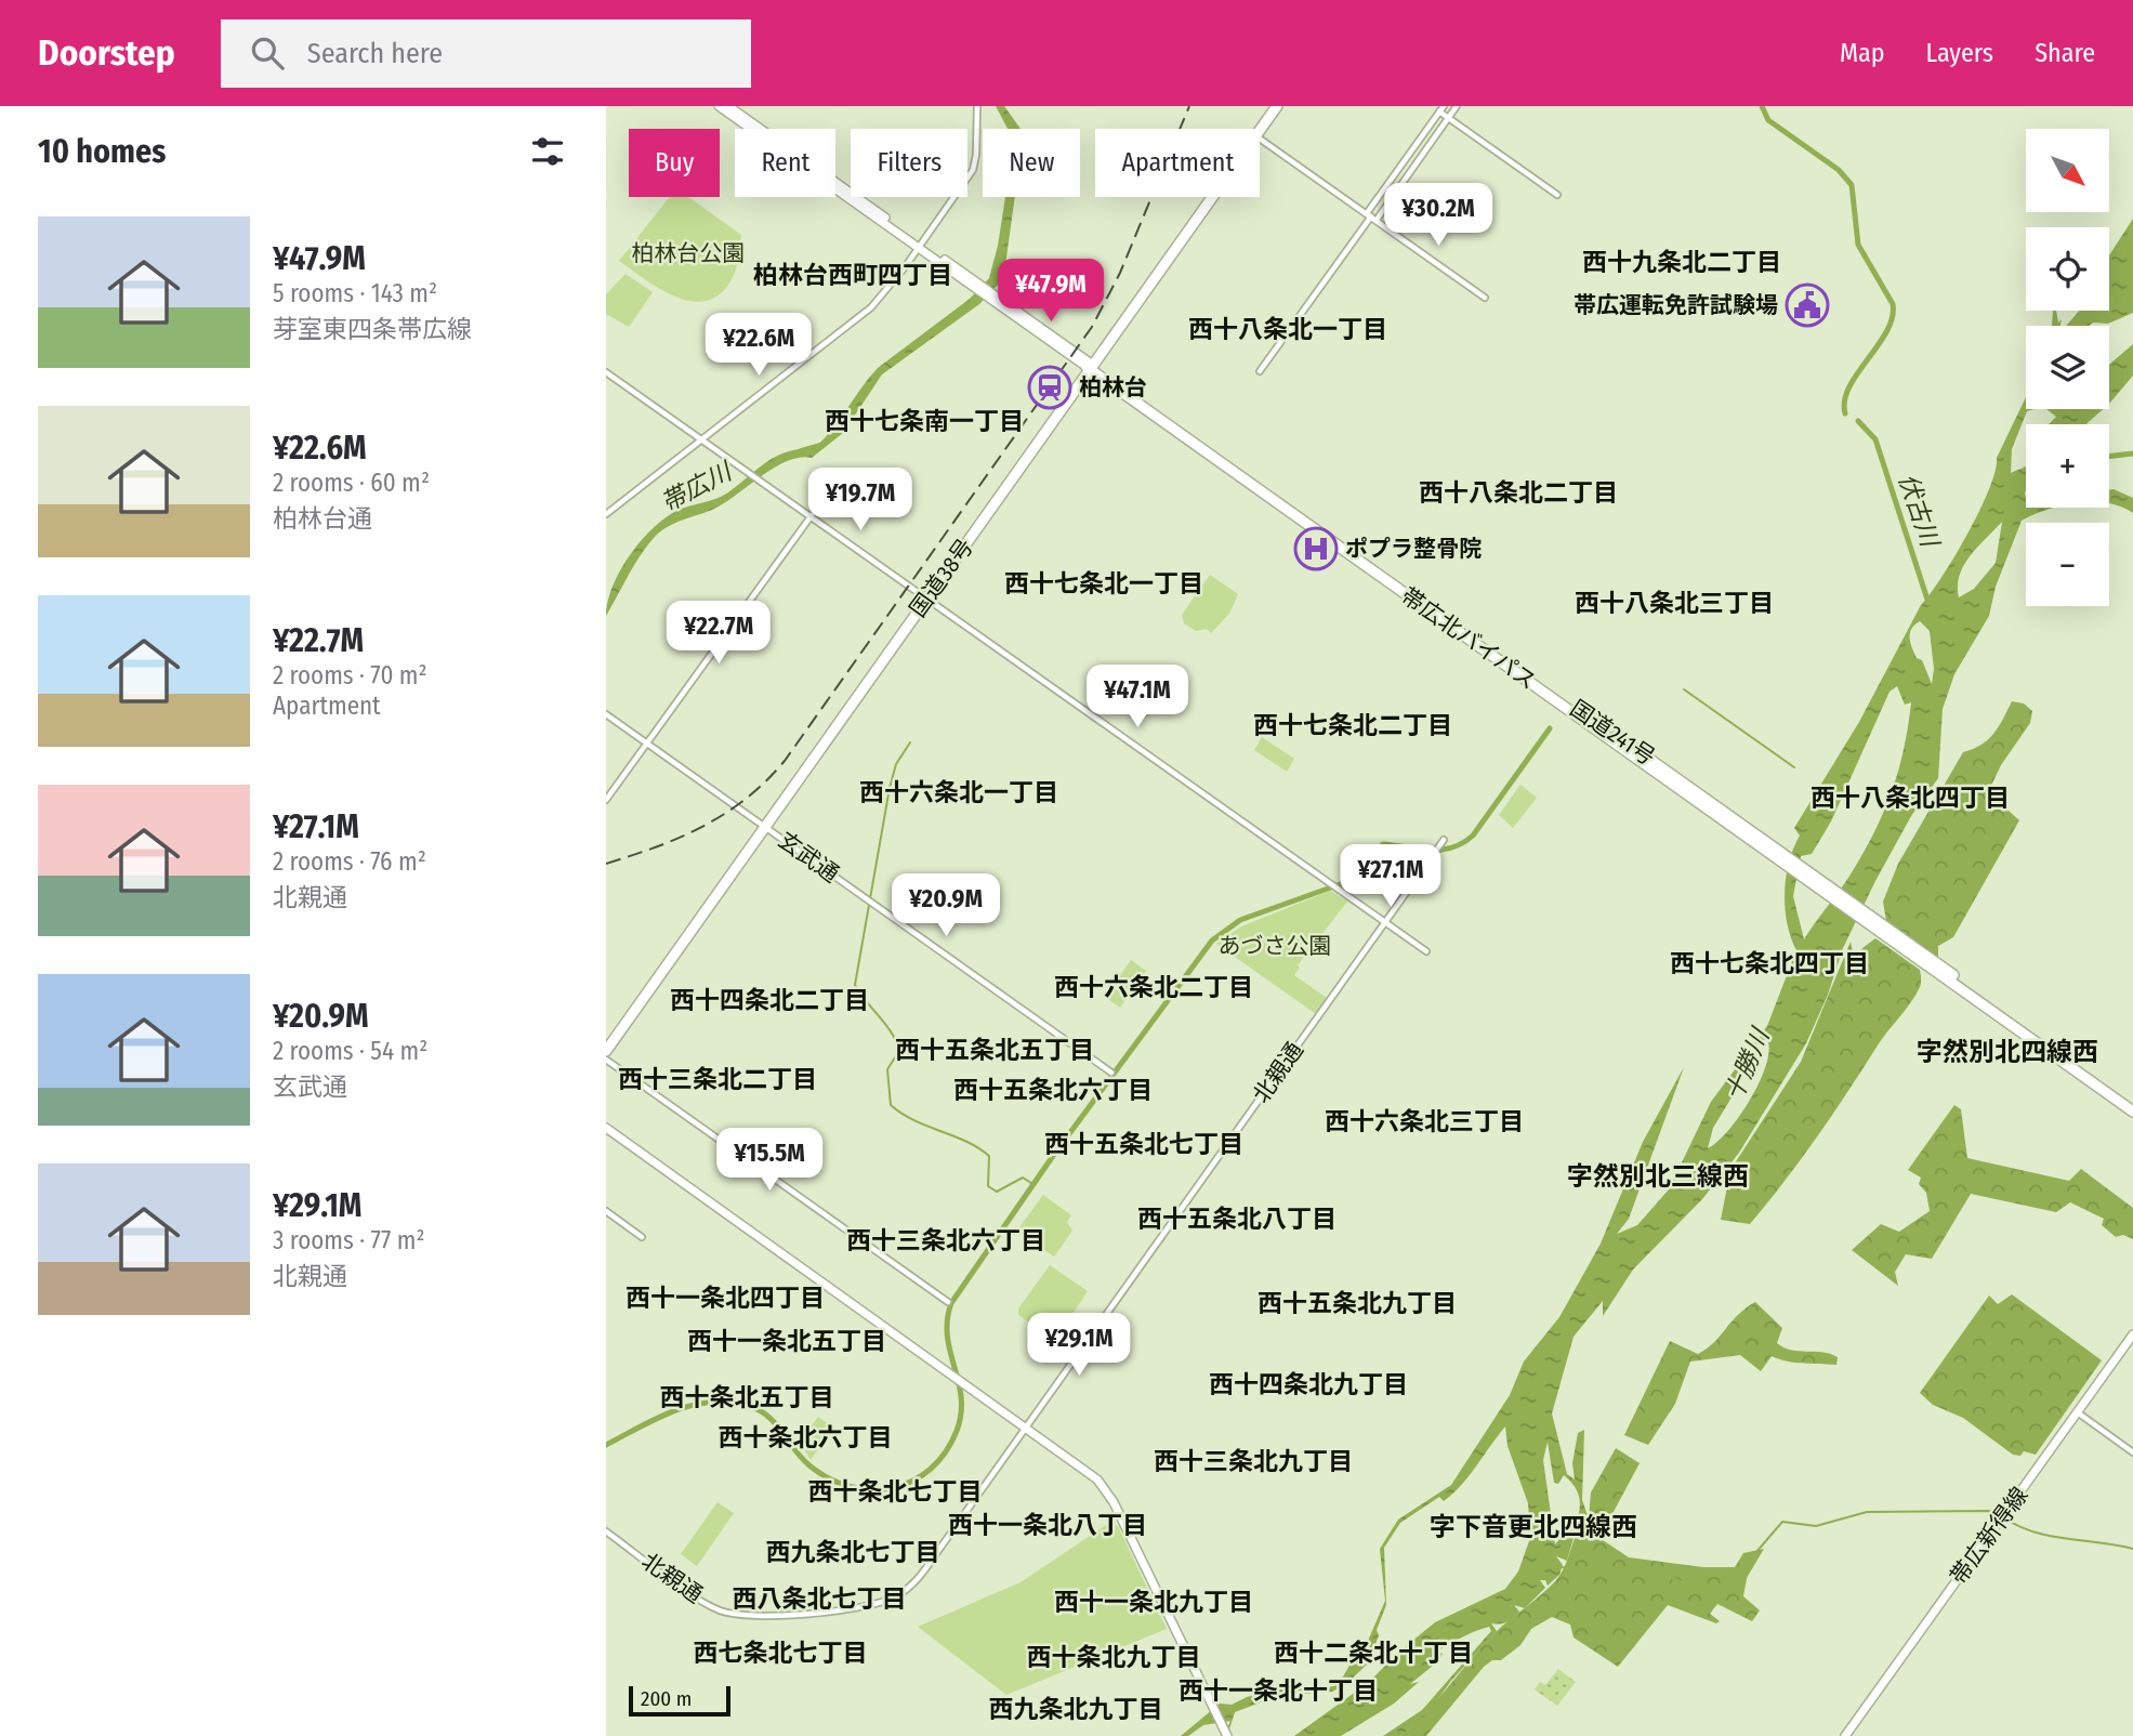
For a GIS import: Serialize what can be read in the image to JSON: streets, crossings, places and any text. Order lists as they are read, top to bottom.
{
  "streets": {
    "highway": ["国道38号", "国道241号"],
    "main road": ["帯広新得線"],
    "street": ["玄武通", "北親通"]
  },
  "crossings": [
    ["国道38号", "国道241号"],
    ["国道38号", "玄武通"]
  ],
  "districts": [
    "西十九条北二丁目",
    "柏林台西町四丁目",
    "西十八条北一丁目",
    "西十七条南一丁目",
    "西十八条北二丁目",
    "西十七条北一丁目",
    "西十八条北三丁目",
    "西十七条北二丁目",
    "西十六条北一丁目",
    "西十八条北四丁目",
    "西十七条北四丁目",
    "西十六条北二丁目",
    "西十四条北二丁目",
    "西十五条北五丁目",
    "字然別北四線西",
    "西十三条北二丁目",
    "西十五条北六丁目",
    "西十六条北三丁目",
    "西十五条北七丁目",
    "字然別北三線西",
    "西十五条北八丁目",
    "西十三条北六丁目",
    "西十一条北四丁目",
    "西十五条北九丁目",
    "西十一条北五丁目",
    "西十四条北九丁目",
    "西十条北五丁目",
    "西十条北六丁目",
    "西十三条北九丁目",
    "西十条北七丁目",
    "西十一条北八丁目",
    "字下音更北四線西",
    "西九条北七丁目",
    "西八条北七丁目",
    "西十一条北九丁目",
    "西七条北七丁目",
    "西十二条北十丁目",
    "西十条北九丁目",
    "西十一条北十丁目",
    "西九条北九丁目"
  ],
  "water": ["帯広川", "伏古川", "十勝川"],
  "parks": ["柏林台公園", "あづさ公園"],
  "places": {
    "public building": ["帯広運転免許試験場"],
    "station": ["柏林台"],
    "hospital": ["ポプラ整骨院"]
  },
  "scale_bar": "200 m",
  "north": "bottom right",
  "page": {
    "header": "Doorstep",
    "search": "Search here",
    "nav": ["Map", "Layers", "Share"],
    "heading": "10 homes",
    "map_buttons": ["+", "−"],
    "chip": [
      "Buy",
      "Rent",
      "Filters",
      "New",
      "Apartment"
    ],
    "price": [
      "¥30.2M",
      "¥47.9M",
      "¥22.6M",
      "¥19.7M",
      "¥22.7M",
      "¥47.1M",
      "¥27.1M",
      "¥20.9M",
      "¥15.5M",
      "¥29.1M"
    ],
    "list": [
      {
        "name": "¥47.9M",
        "note": "5 rooms · 143 m² · 芽室東四条帯広線"
      },
      {
        "name": "¥22.6M",
        "note": "2 rooms · 60 m² · 柏林台通"
      },
      {
        "name": "¥22.7M",
        "note": "2 rooms · 70 m² · Apartment"
      },
      {
        "name": "¥27.1M",
        "note": "2 rooms · 76 m² · 北親通"
      },
      {
        "name": "¥20.9M",
        "note": "2 rooms · 54 m² · 玄武通"
      },
      {
        "name": "¥29.1M",
        "note": "3 rooms · 77 m² · 北親通"
      }
    ],
    "scale": "200 m"
  }
}
